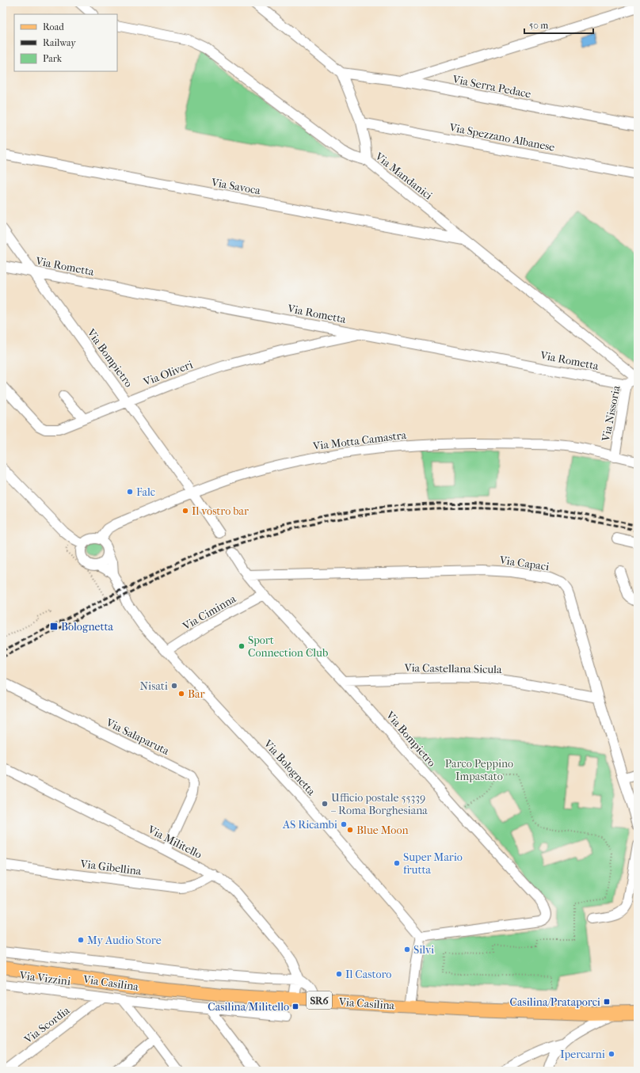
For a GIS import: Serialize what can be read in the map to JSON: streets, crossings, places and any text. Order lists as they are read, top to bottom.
{
  "streets": {
    "main road": ["Via Casilina", "SR6"],
    "street": [
      "Via Serra Pedace",
      "Via Spezzano Albanese",
      "Via Mandanici",
      "Via Savoca",
      "Via Rometta",
      "Via Bompietro",
      "Via Oliveri",
      "Via Nissoria",
      "Via Motta Camastra",
      "Via Capaci",
      "Via Ciminna",
      "Via Castellana Sicula",
      "Via Salaparuta",
      "Via Bolognetta",
      "Via Militello",
      "Via Gibellina",
      "Via Vizzini",
      "Via Scordia"
    ]
  },
  "crossings": [
    ["Via Mandanici", "Via Savoca"],
    ["Via Mandanici", "Via Nissoria"],
    ["Via Rometta", "Via Bompietro"],
    ["Via Rometta", "Via Oliveri"],
    ["Via Rometta", "Via Nissoria"],
    ["Via Bompietro", "Via Oliveri"],
    ["Via Bompietro", "Via Motta Camastra"],
    ["Via Bompietro", "Via Capaci"],
    ["Via Bompietro", "Via Ciminna"],
    ["Via Bompietro", "Via Castellana Sicula"],
    ["Via Bompietro", "Via Bolognetta"],
    ["Via Nissoria", "Via Motta Camastra"],
    ["Via Motta Camastra", "Via Bolognetta"],
    ["Via Capaci", "Via Castellana Sicula"],
    ["Via Ciminna", "Via Bolognetta"],
    ["Via Salaparuta", "Via Militello"],
    ["Via Militello", "Via Gibellina"],
    ["Via Militello", "Via Casilina"],
    ["Via Vizzini", "Via Scordia"]
  ],
  "parks": ["Parco Peppino Impastato"],
  "places": {
    "other": [
      "Falc",
      "Il vostro bar",
      "Sport Connection Club",
      "Nisati",
      "Bar",
      "Ufficio postale 55339 – Roma Borghesiana",
      "AS Ricambi",
      "Blue Moon",
      "Super Mario frutta",
      "My Audio Store",
      "Silvi",
      "Il Castoro",
      "Ipercarni"
    ],
    "transit": ["Bolognetta", "Casilina/Prataporci", "Casilina/Militello"]
  },
  "legend": ["Road", "Railway", "Park"],
  "scale_bar": "50 m"
}
